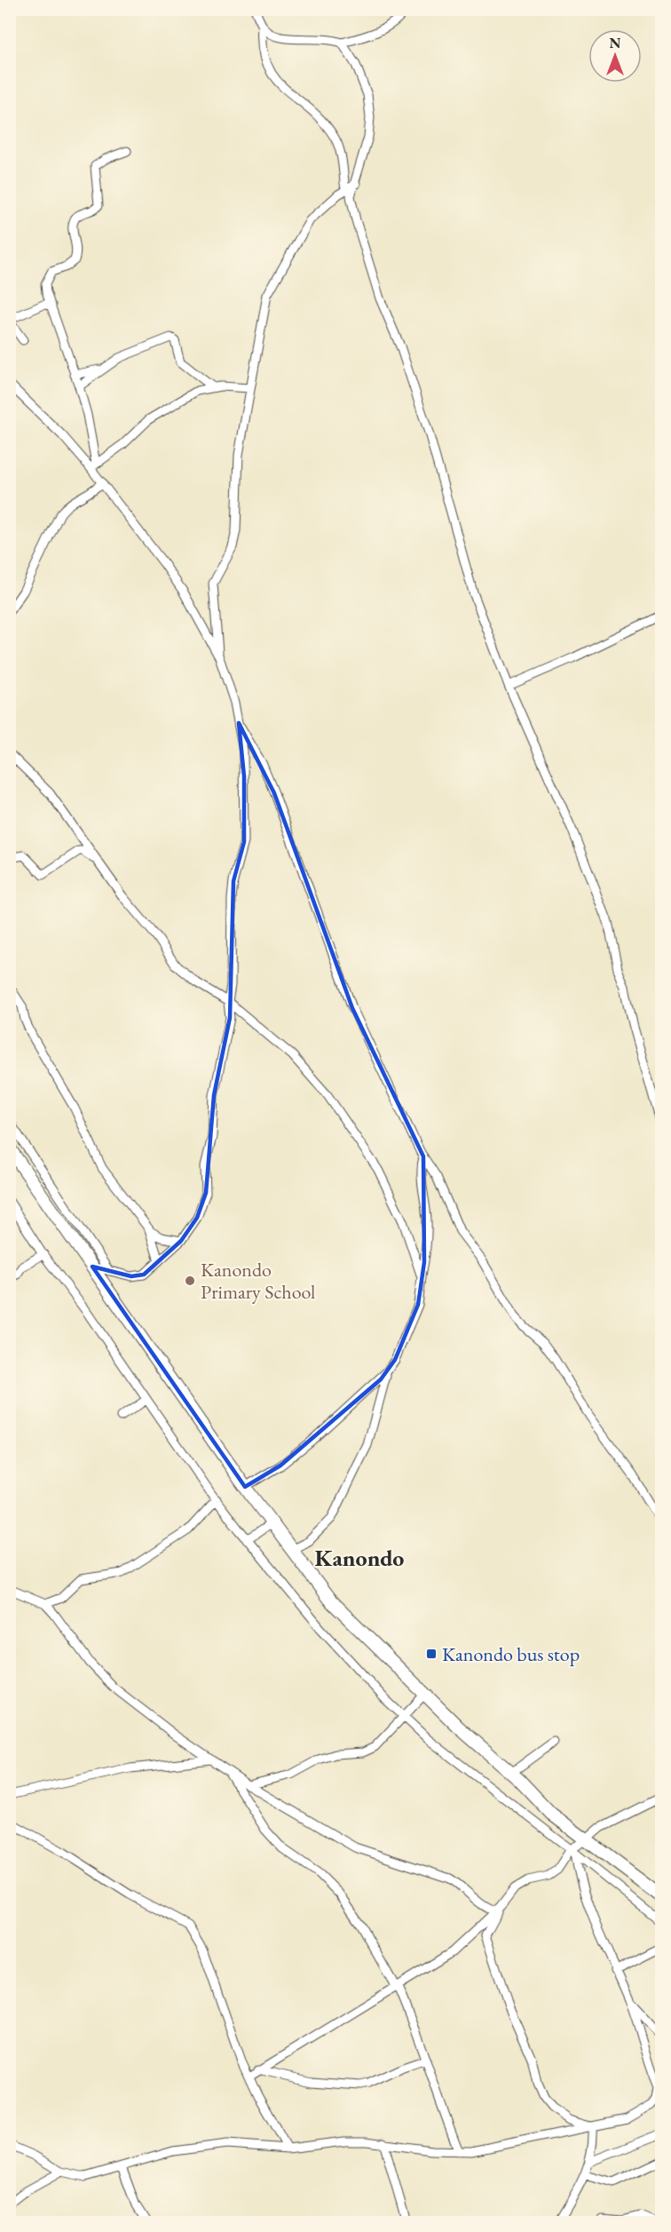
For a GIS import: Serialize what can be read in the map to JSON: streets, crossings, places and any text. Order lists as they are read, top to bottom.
{
  "districts": ["Kanondo"],
  "places": {
    "other": ["Kanondo Primary School"],
    "transit": ["Kanondo bus stop"]
  },
  "north": "top"
}
